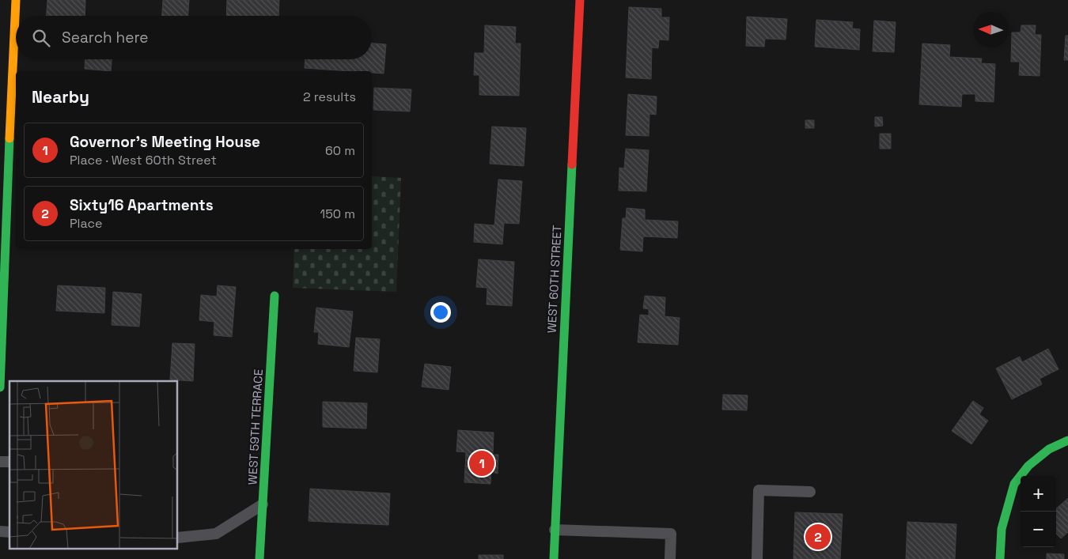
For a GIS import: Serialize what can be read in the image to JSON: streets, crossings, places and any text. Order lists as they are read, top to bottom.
{
  "streets": {
    "street": ["WEST 60TH STREET", "WEST 59TH TERRACE"]
  },
  "north": "left",
  "page": {
    "search": "Search here",
    "heading": ["Nearby", "2 results"],
    "list": [
      {
        "mark": "1",
        "name": "Governor's Meeting House",
        "note": "Place · West 60th Street",
        "value": "60 m"
      },
      {
        "mark": "2",
        "name": "Sixty16 Apartments",
        "note": "Place",
        "value": "150 m"
      }
    ],
    "pins": ["1", "2"],
    "map_buttons": ["+", "−"]
  }
}
